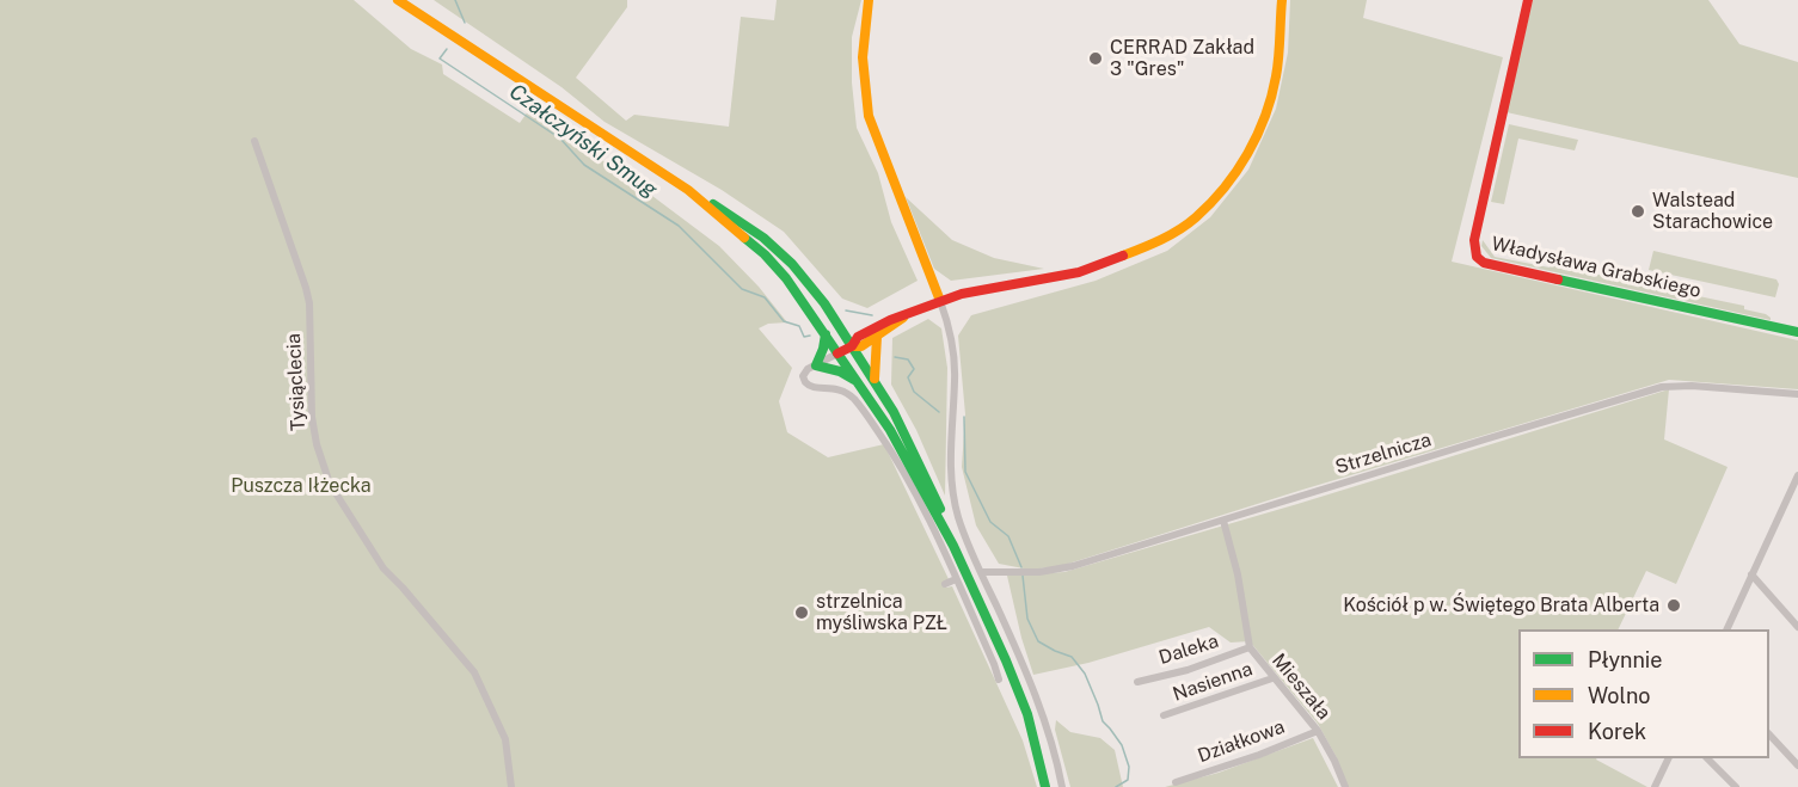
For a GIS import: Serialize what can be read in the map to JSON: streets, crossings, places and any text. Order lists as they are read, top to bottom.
{
  "streets": {
    "main road": ["Władysława Grabskiego"],
    "street": [
      "Tysiąclecia",
      "Strzelnicza",
      "Daleka",
      "Nasienna",
      "Mieszała",
      "Działkowa"
    ]
  },
  "crossings": [
    ["Strzelnicza", "Mieszała"],
    ["Daleka", "Mieszała"],
    ["Nasienna", "Mieszała"],
    ["Mieszała", "Działkowa"]
  ],
  "water": ["Czałczyński Smug"],
  "parks": ["Puszcza Iłżecka"],
  "places": [
    "CERRAD Zakład 3 \"Gres\"",
    "Walstead Starachowice",
    "Kościół p w. Świętego Brata Alberta",
    "strzelnica myśliwska PZŁ"
  ],
  "legend": ["Płynnie", "Wolno", "Korek"]
}
